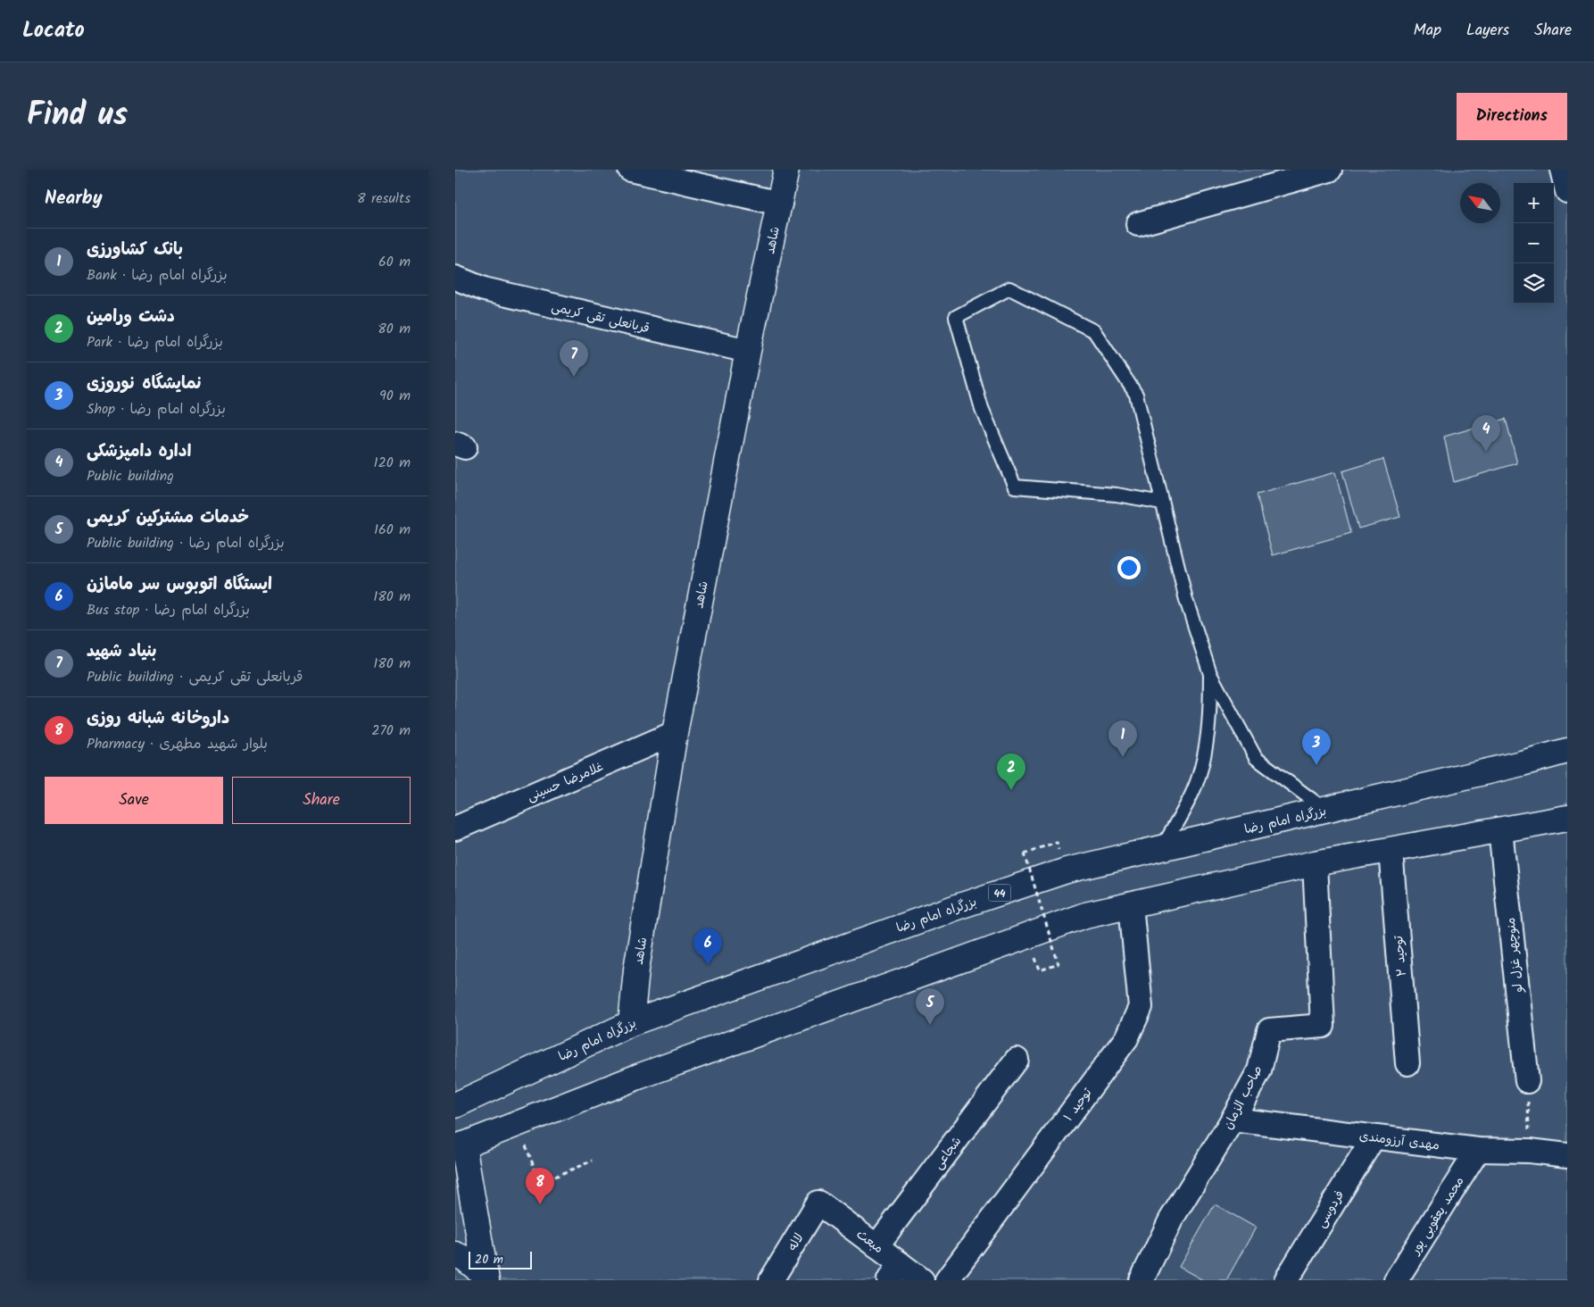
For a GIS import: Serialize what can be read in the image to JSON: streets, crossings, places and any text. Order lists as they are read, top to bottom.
{
  "streets": {
    "main road": ["شاهد", "بزرگراه امام رضا", "44"],
    "street": [
      "قربانعلی تقی کریمی",
      "غلامرضا حسینی",
      "منوچهر غزل لو",
      "توحید ۲",
      "صاحب الزمان",
      "توحید ۱",
      "مهدی آرزومندی",
      "شجاعی",
      "فردوسی",
      "محمد یعقوبی پور",
      "مبعث",
      "لاله"
    ]
  },
  "crossings": [
    ["شاهد", "قربانعلی تقی کریمی"],
    ["شاهد", "غلامرضا حسینی"],
    ["شاهد", "بزرگراه امام رضا"],
    ["صاحب الزمان", "مهدی آرزومندی"],
    ["مهدی آرزومندی", "فردوسی"],
    ["مهدی آرزومندی", "محمد یعقوبی پور"],
    ["شجاعی", "مبعث"],
    ["مبعث", "لاله"]
  ],
  "scale_bar": "20 m",
  "north": "top left",
  "page": {
    "header": "Locato",
    "nav": ["Map", "Layers", "Share"],
    "title": "Find us",
    "buttons": [
      "Directions",
      ["Save", "Share"]
    ],
    "heading": ["Nearby", "8 results"],
    "map_buttons": ["+", "−"],
    "list": [
      {
        "mark": "1",
        "name": "بانک کشاورزی",
        "note": "Bank · بزرگراه امام رضا",
        "value": "60 m"
      },
      {
        "mark": "2",
        "name": "دشت ورامین",
        "note": "Park · بزرگراه امام رضا",
        "value": "80 m"
      },
      {
        "mark": "3",
        "name": "نمایشگاه نوروزی",
        "note": "Shop · بزرگراه امام رضا",
        "value": "90 m"
      },
      {
        "mark": "4",
        "name": "اداره دامپزشکی",
        "note": "Public building",
        "value": "120 m"
      },
      {
        "mark": "5",
        "name": "خدمات مشترکین کریمی",
        "note": "Public building · بزرگراه امام رضا",
        "value": "160 m"
      },
      {
        "mark": "6",
        "name": "ایستگاه اتوبوس سر مامازن",
        "note": "Bus stop · بزرگراه امام رضا",
        "value": "180 m"
      },
      {
        "mark": "7",
        "name": "بنیاد شهید",
        "note": "Public building · قربانعلی تقی کریمی",
        "value": "180 m"
      },
      {
        "mark": "8",
        "name": "داروخانه شبانه روزی",
        "note": "Pharmacy · بلوار شهید مطهری",
        "value": "270 m"
      }
    ],
    "pins": [
      "7",
      "4",
      "1",
      "3",
      "2",
      "6",
      "5",
      "8"
    ],
    "scale": "20 m"
  }
}
